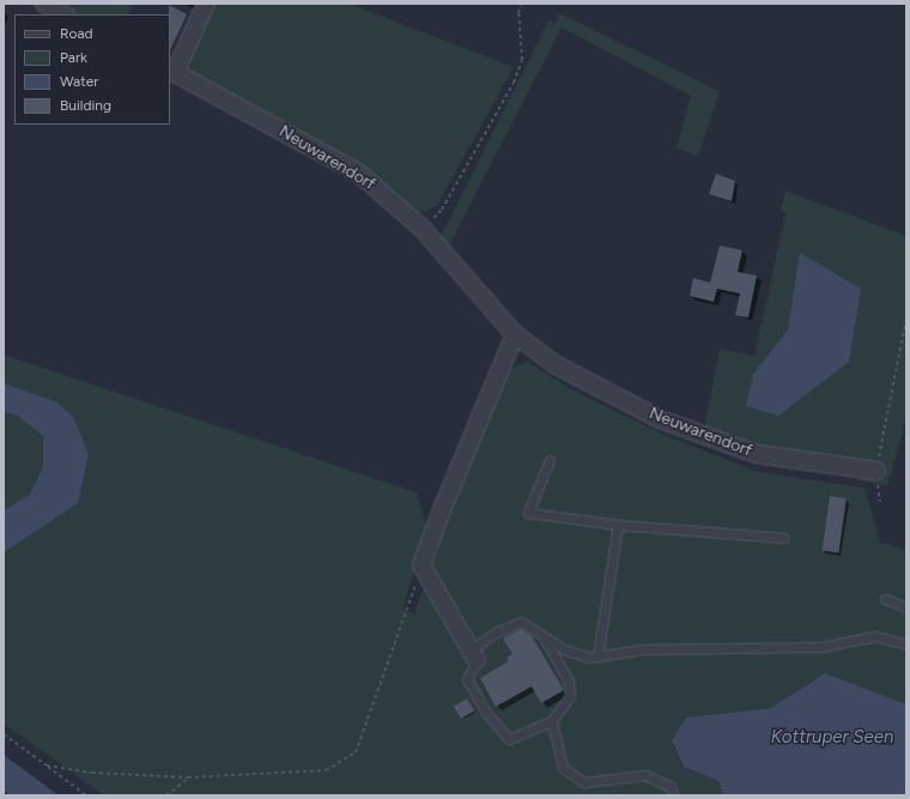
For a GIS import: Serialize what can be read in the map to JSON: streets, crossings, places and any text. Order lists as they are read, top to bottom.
{
  "streets": {
    "street": ["Neuwarendorf"]
  },
  "water": ["Kottruper Seen"],
  "legend": [
    "Road",
    "Park",
    "Water",
    "Building"
  ]
}
